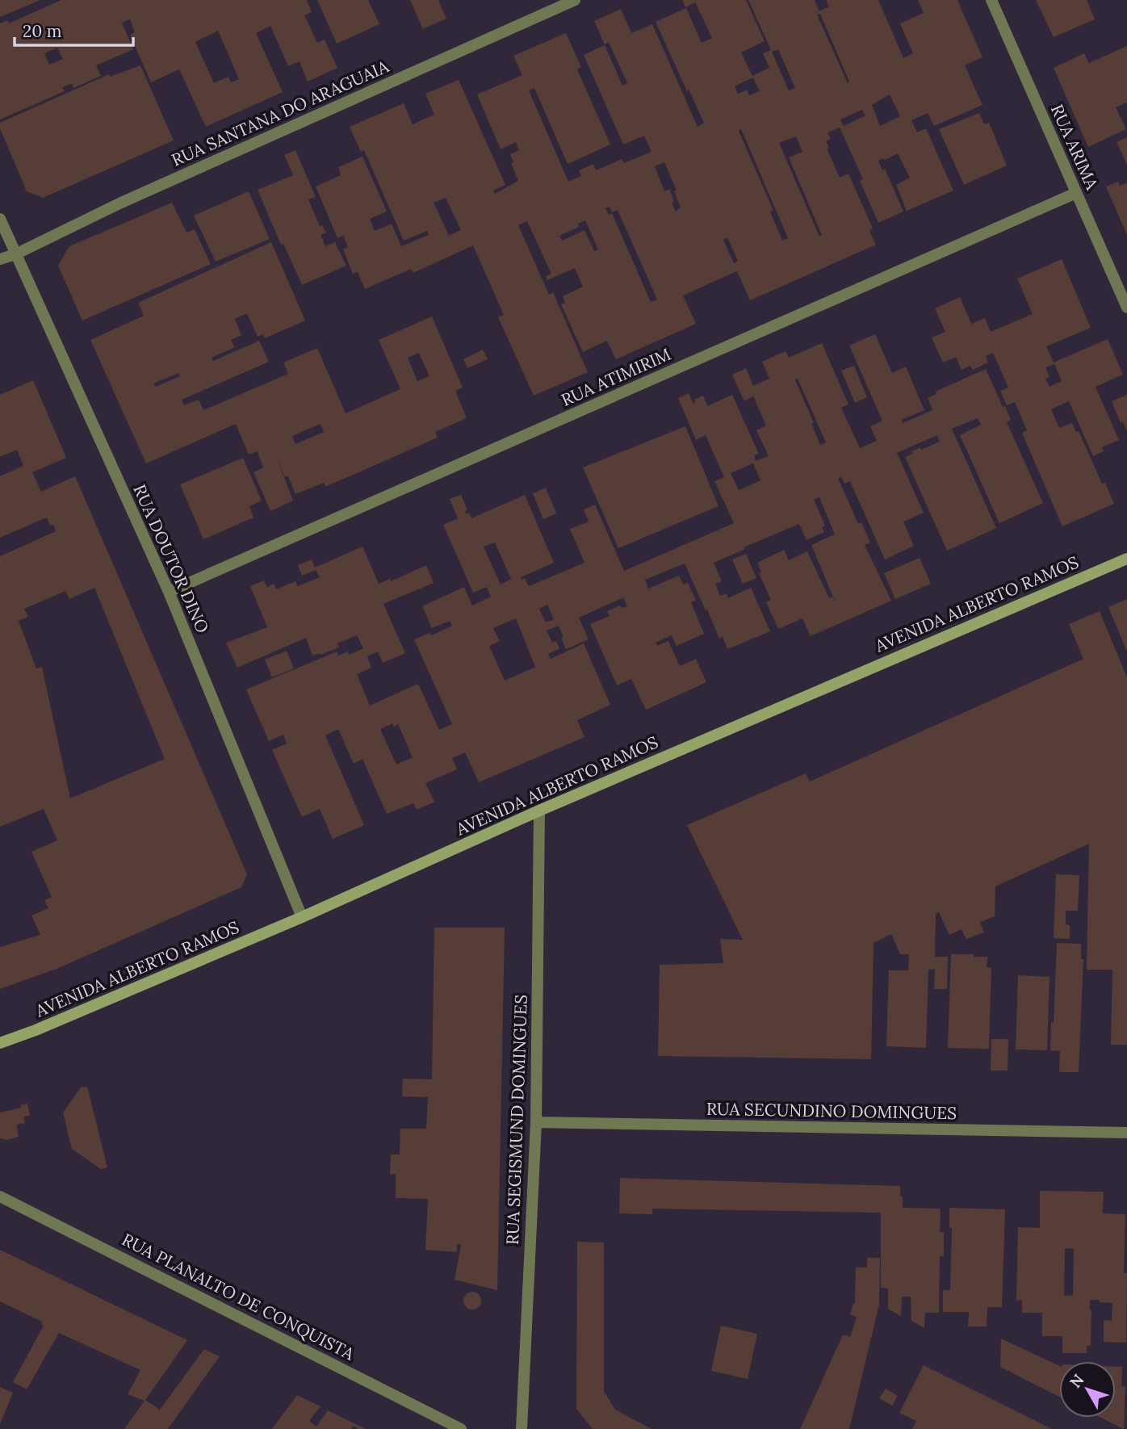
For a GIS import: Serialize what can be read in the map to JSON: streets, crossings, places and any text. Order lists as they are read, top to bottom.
{
  "streets": {
    "main road": ["AVENIDA ALBERTO RAMOS"],
    "street": [
      "RUA SANTANA DO ARAGUAIA",
      "RUA ARIMA",
      "RUA ATIMIRIM",
      "RUA DOUTOR DINO",
      "RUA SECUNDINO DOMINGUES",
      "RUA SEGISMUND DOMINGUES",
      "RUA PLANALTO DE CONQUISTA"
    ]
  },
  "crossings": [
    ["RUA SANTANA DO ARAGUAIA", "RUA DOUTOR DINO"],
    ["RUA ARIMA", "RUA ATIMIRIM"],
    ["RUA ATIMIRIM", "RUA DOUTOR DINO"],
    ["RUA DOUTOR DINO", "AVENIDA ALBERTO RAMOS"],
    ["AVENIDA ALBERTO RAMOS", "RUA SEGISMUND DOMINGUES"],
    ["RUA SECUNDINO DOMINGUES", "RUA SEGISMUND DOMINGUES"]
  ],
  "scale_bar": "20 m",
  "north": "top left"
}
